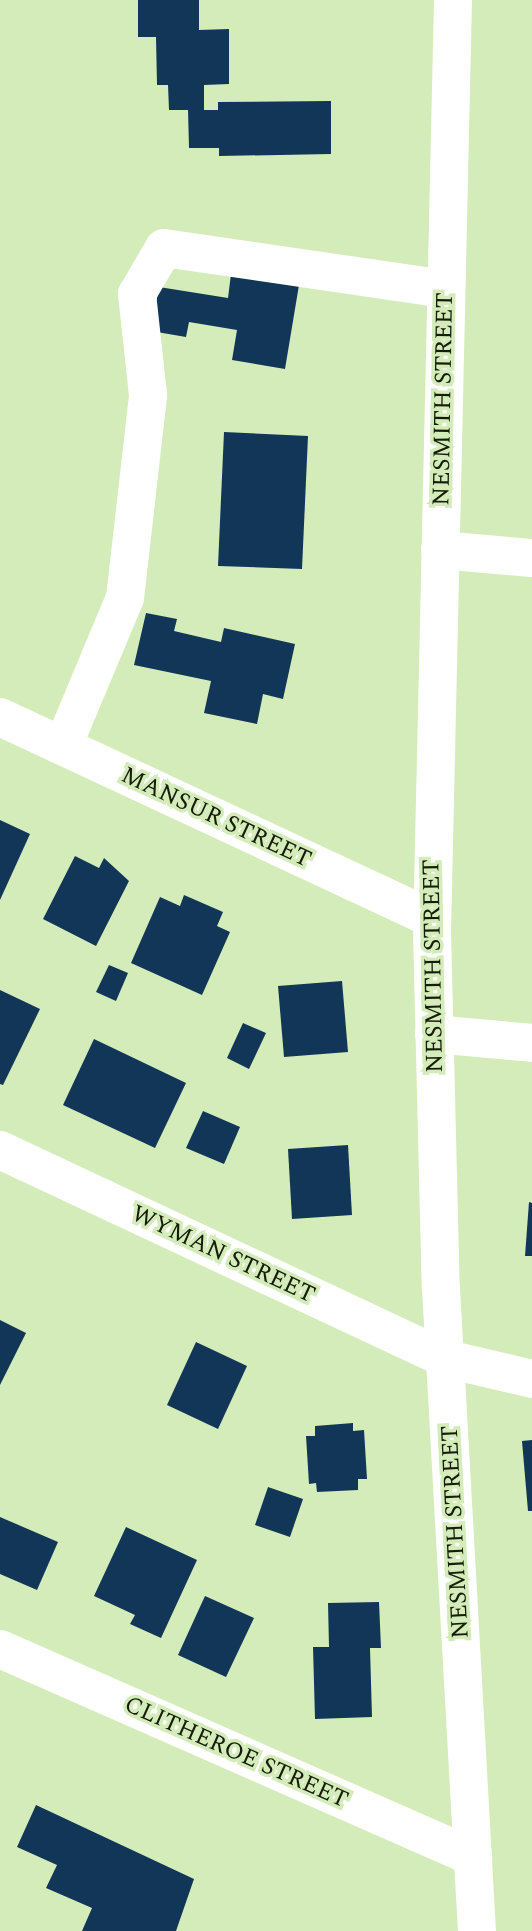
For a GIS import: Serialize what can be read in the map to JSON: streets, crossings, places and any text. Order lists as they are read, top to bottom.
{
  "streets": {
    "main road": [
      "NESMITH STREET",
      "MANSUR STREET",
      "WYMAN STREET",
      "CLITHEROE STREET"
    ]
  },
  "crossings": [
    ["NESMITH STREET", "MANSUR STREET"],
    ["NESMITH STREET", "WYMAN STREET"],
    ["NESMITH STREET", "CLITHEROE STREET"]
  ]
}
